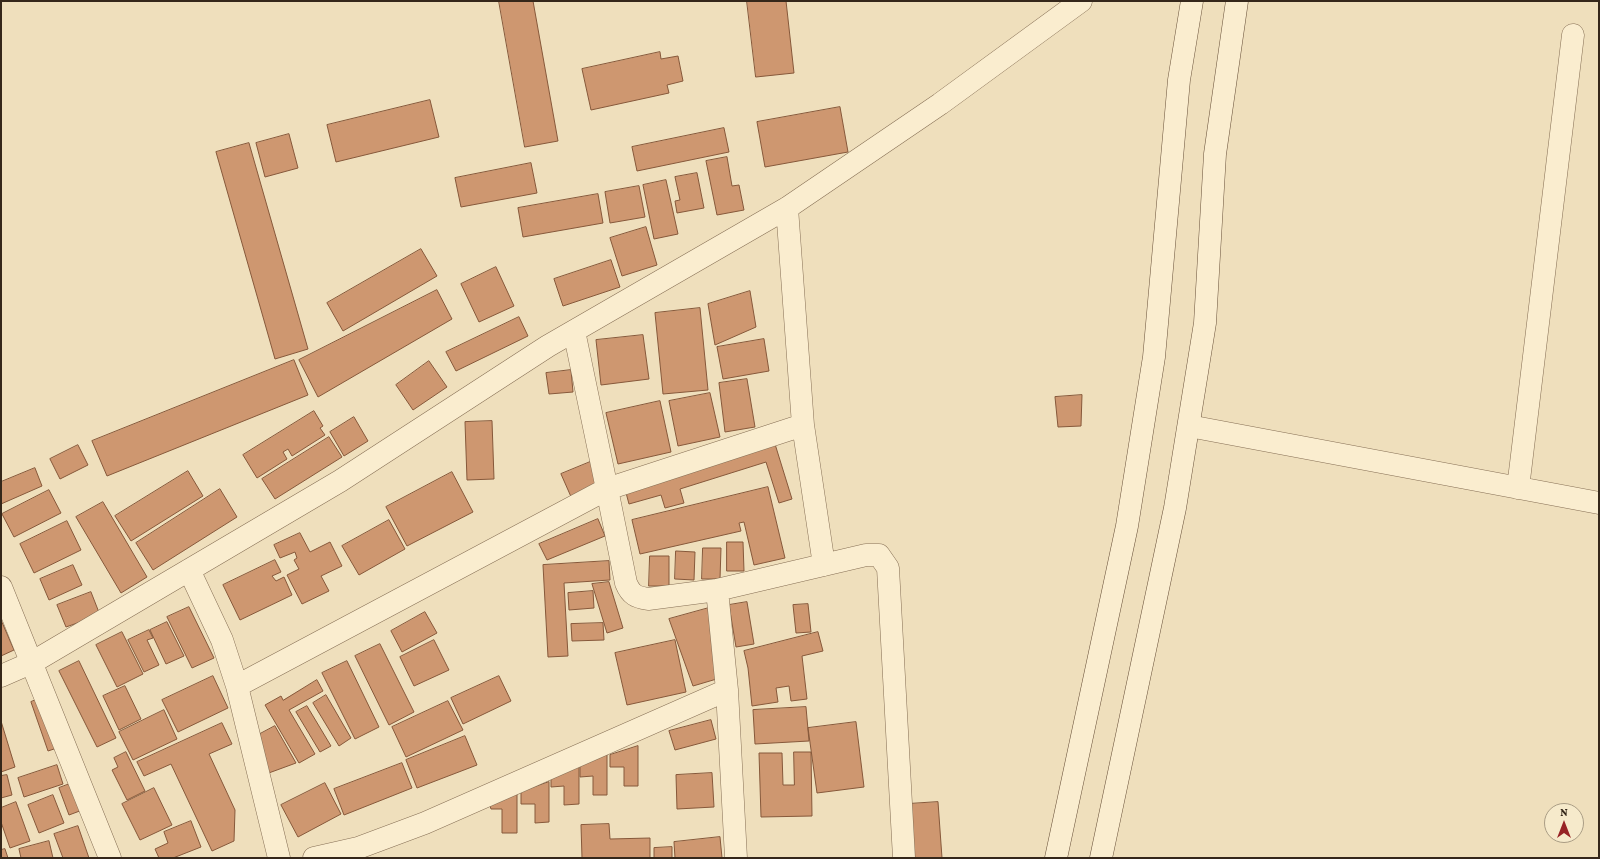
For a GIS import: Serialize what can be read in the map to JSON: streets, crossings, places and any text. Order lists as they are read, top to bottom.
{
  "north": "top"
}
